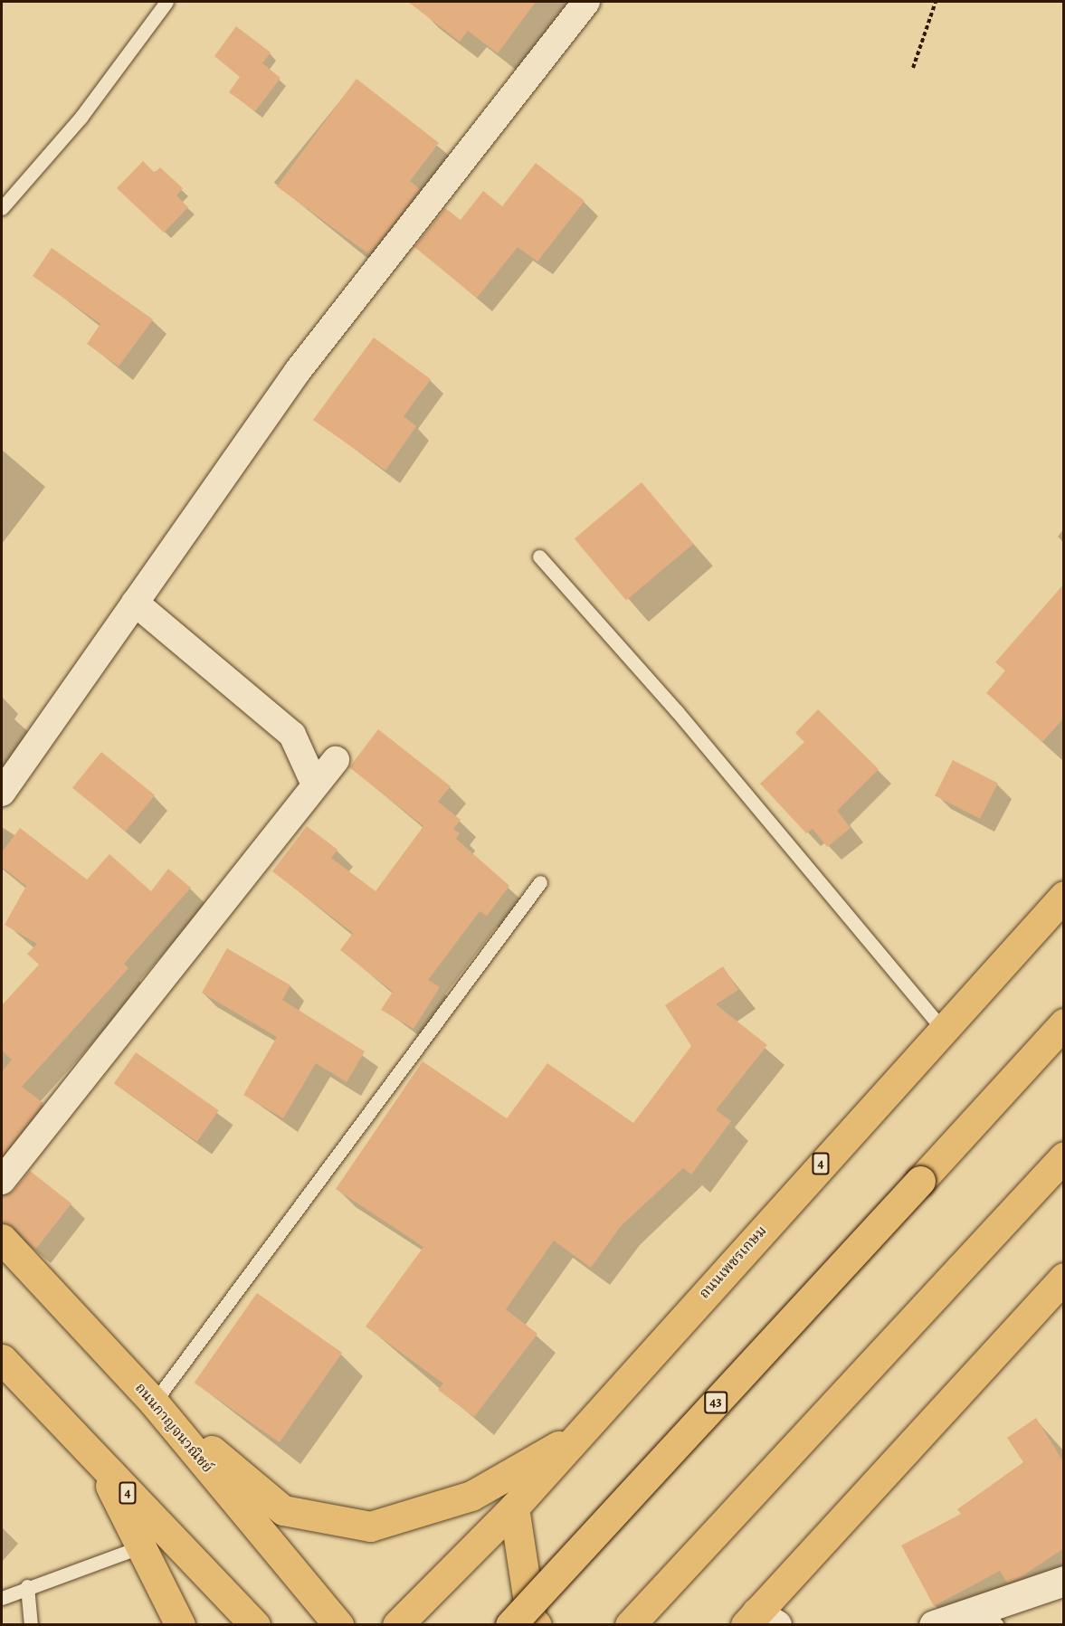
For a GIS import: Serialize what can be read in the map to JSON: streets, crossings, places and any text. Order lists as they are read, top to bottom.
{
  "streets": {
    "highway": [
      "4",
      "ถนนเพชรเกษม",
      "43",
      "ถนนกาญจนวณิชย์"
    ]
  }
}
